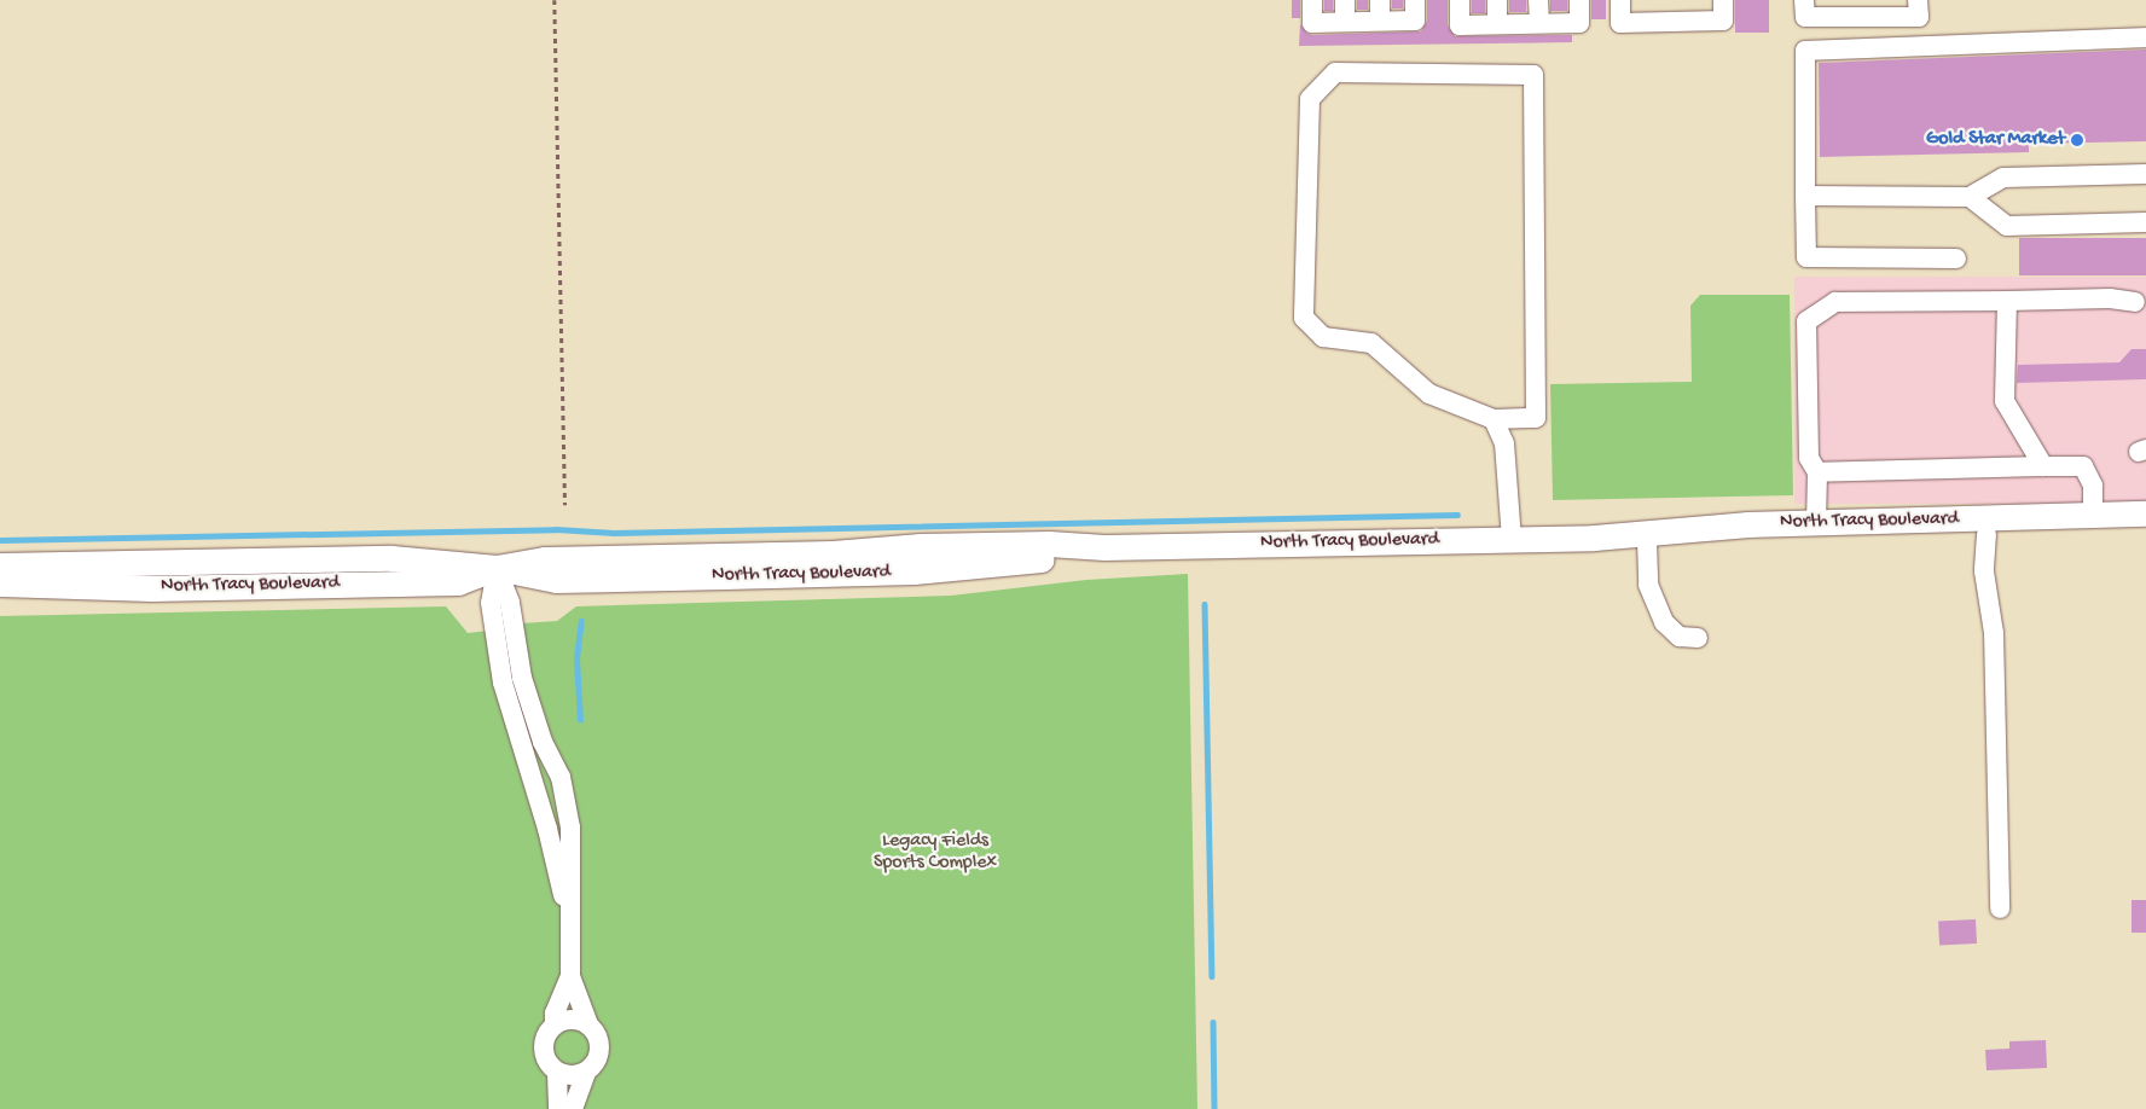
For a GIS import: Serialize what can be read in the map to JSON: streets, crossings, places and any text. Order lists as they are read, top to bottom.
{
  "streets": {
    "main road": ["North Tracy Boulevard"]
  },
  "parks": ["Legacy Fields Sports Complex"],
  "places": ["Gold Star Market"]
}
